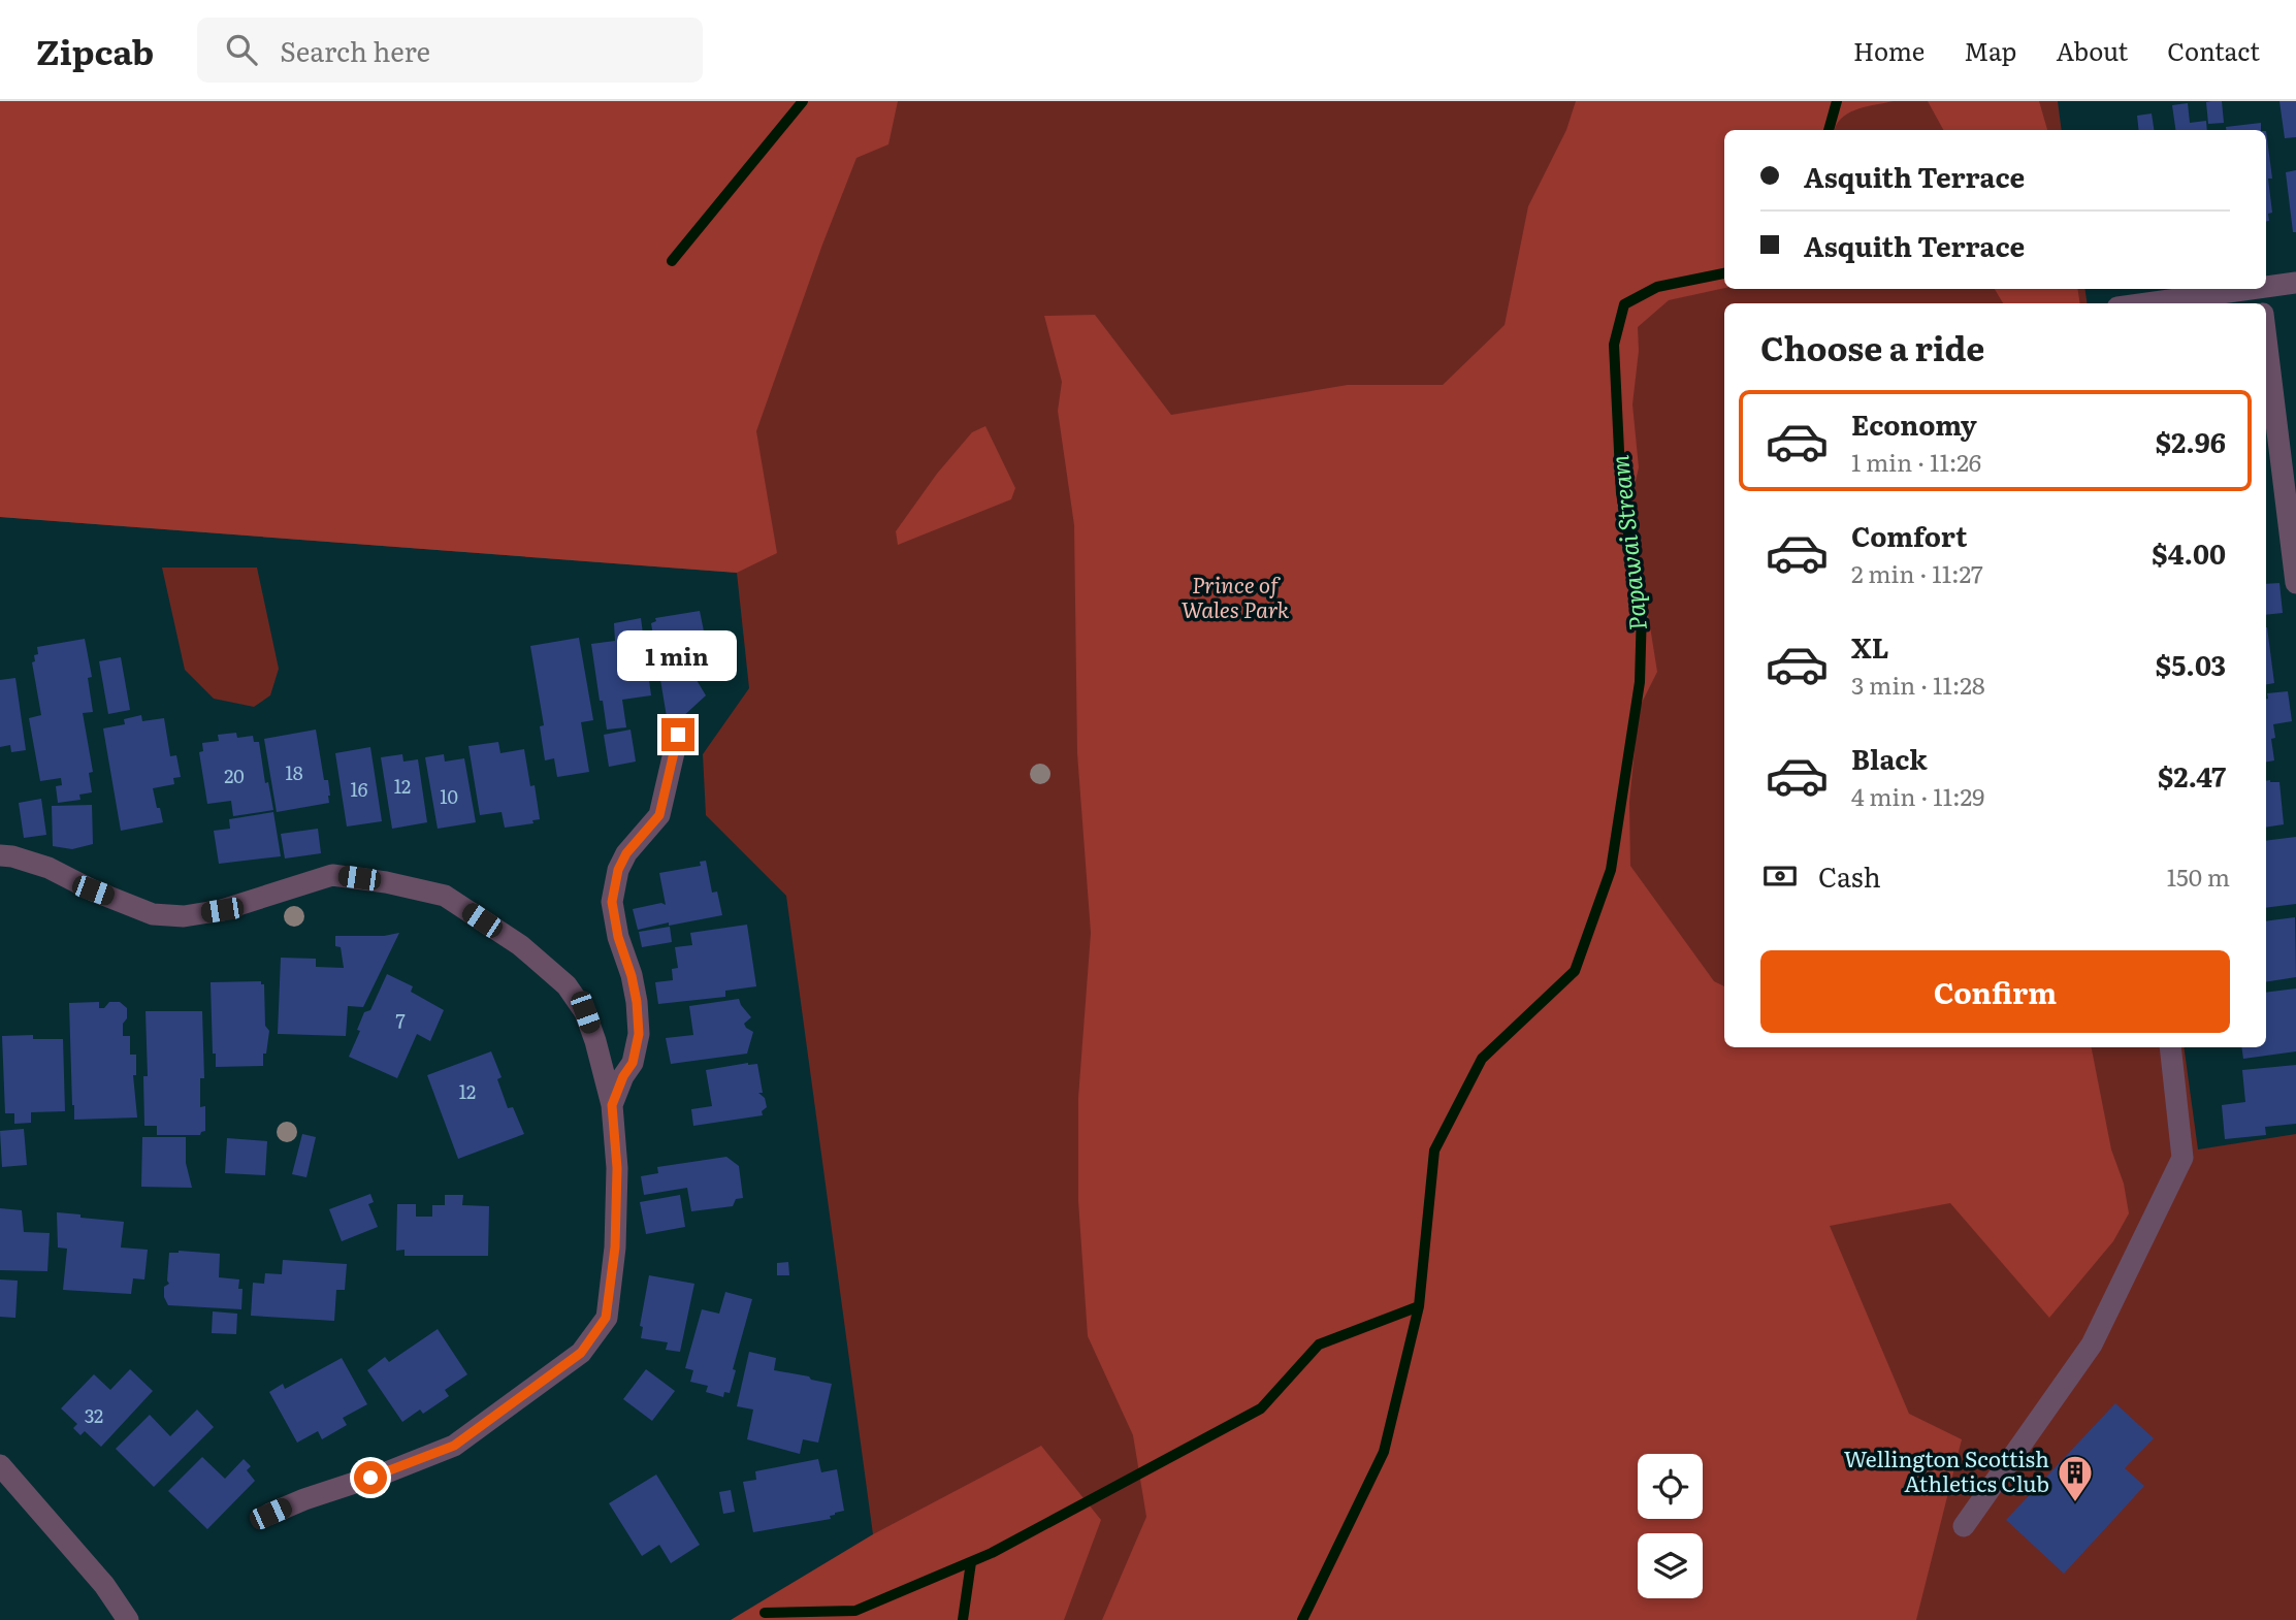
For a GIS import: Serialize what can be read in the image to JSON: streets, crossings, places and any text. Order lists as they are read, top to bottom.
{
  "water": ["Papawai Stream"],
  "parks": ["Prince of Wales Park"],
  "places": {
    "building": ["Wellington Scottish Athletics Club"]
  },
  "house_numbers": [
    "18",
    "20",
    "12",
    "16",
    "10",
    "7",
    "12",
    "32"
  ],
  "page": {
    "header": "Zipcab",
    "search": "Search here",
    "nav": [
      "Home",
      "Map",
      "About",
      "Contact"
    ],
    "banner": ["Asquith Terrace", "Asquith Terrace"],
    "heading": "Choose a ride",
    "list": [
      {
        "name": "Economy",
        "note": "1 min · 11:26",
        "value": "$2.96"
      },
      {
        "name": "Comfort",
        "note": "2 min · 11:27",
        "value": "$4.00"
      },
      {
        "name": "XL",
        "note": "3 min · 11:28",
        "value": "$5.03"
      },
      {
        "name": "Black",
        "note": "4 min · 11:29",
        "value": "$2.47"
      }
    ],
    "bubble": "1 min",
    "pay": ["Cash", "150 m"],
    "buttons": "Confirm"
  }
}
